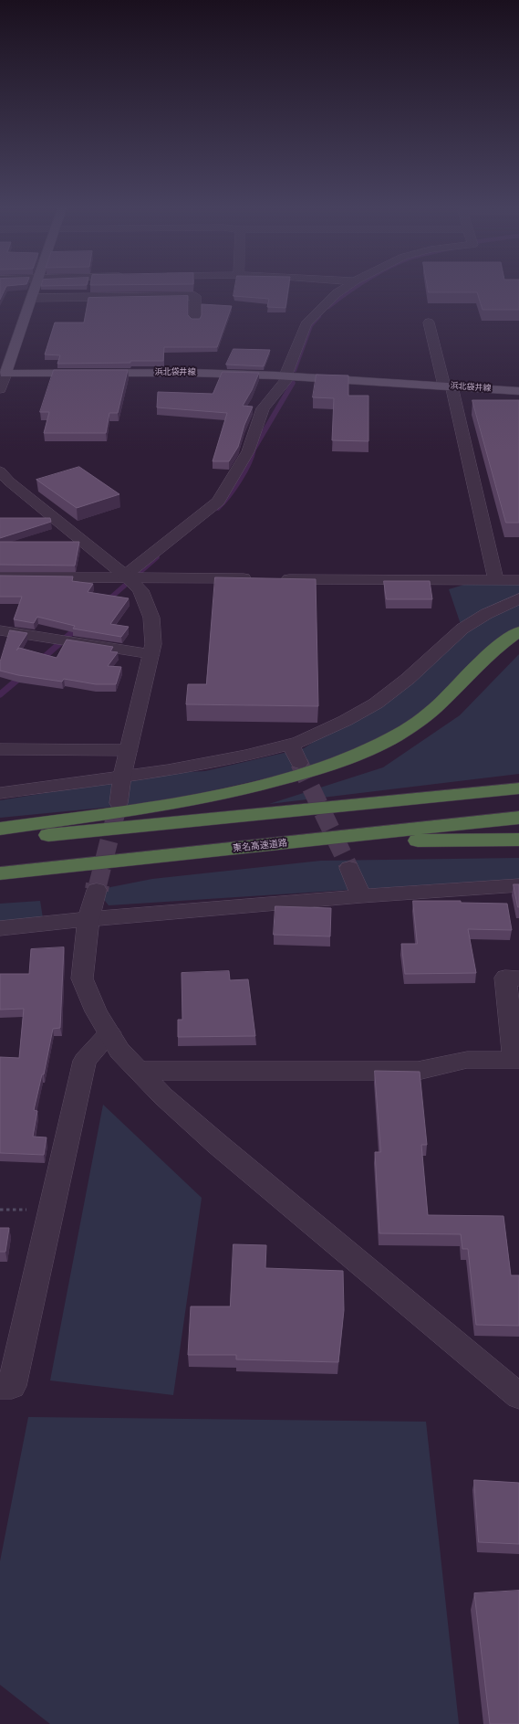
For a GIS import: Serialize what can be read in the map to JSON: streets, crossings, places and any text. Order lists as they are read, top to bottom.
{
  "streets": {
    "highway": ["東名高速道路"],
    "main road": ["浜北袋井線"]
  }
}
